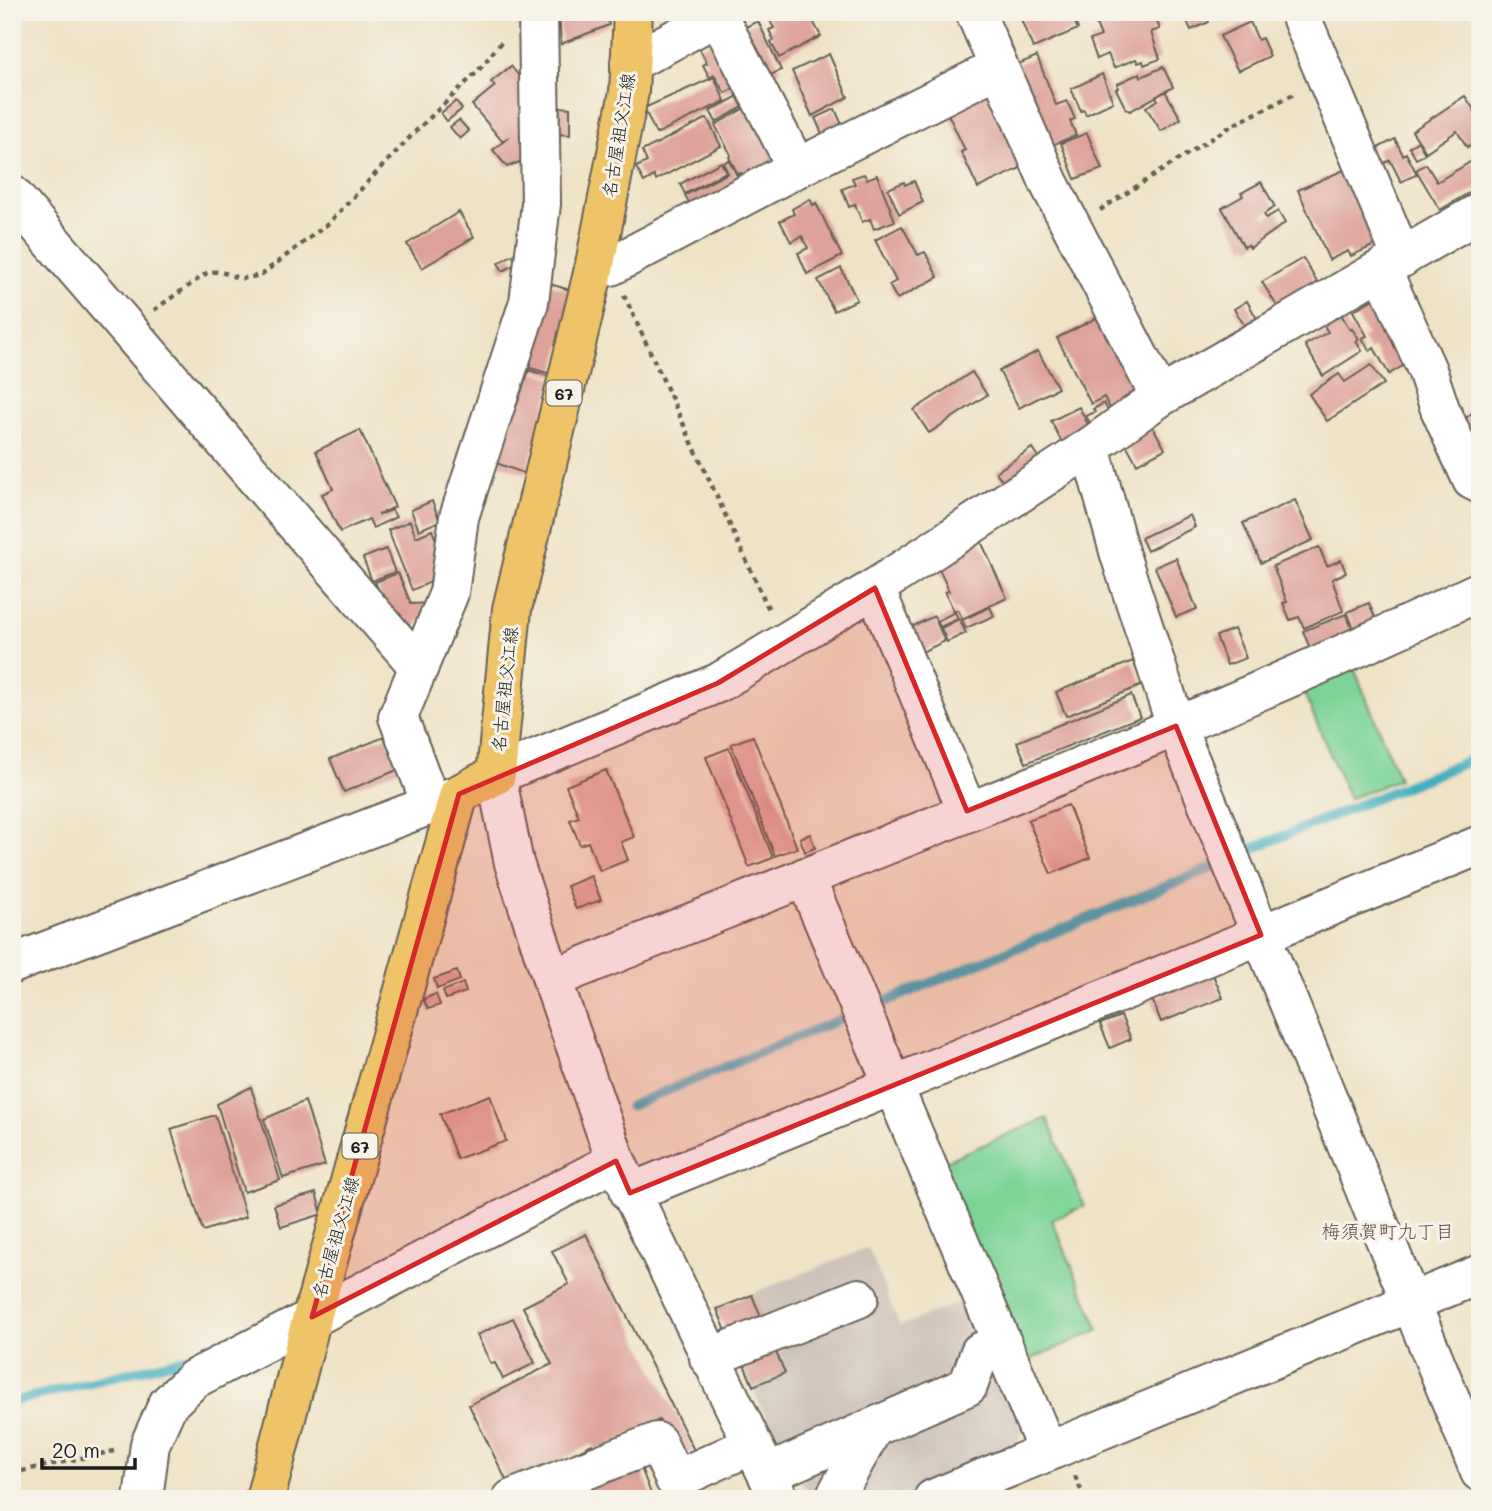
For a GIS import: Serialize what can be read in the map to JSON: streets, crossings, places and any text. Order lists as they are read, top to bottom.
{
  "streets": {
    "main road": ["名古屋祖父江線", "67"]
  },
  "districts": ["梅須賀町九丁目"],
  "scale_bar": "20 m"
}
